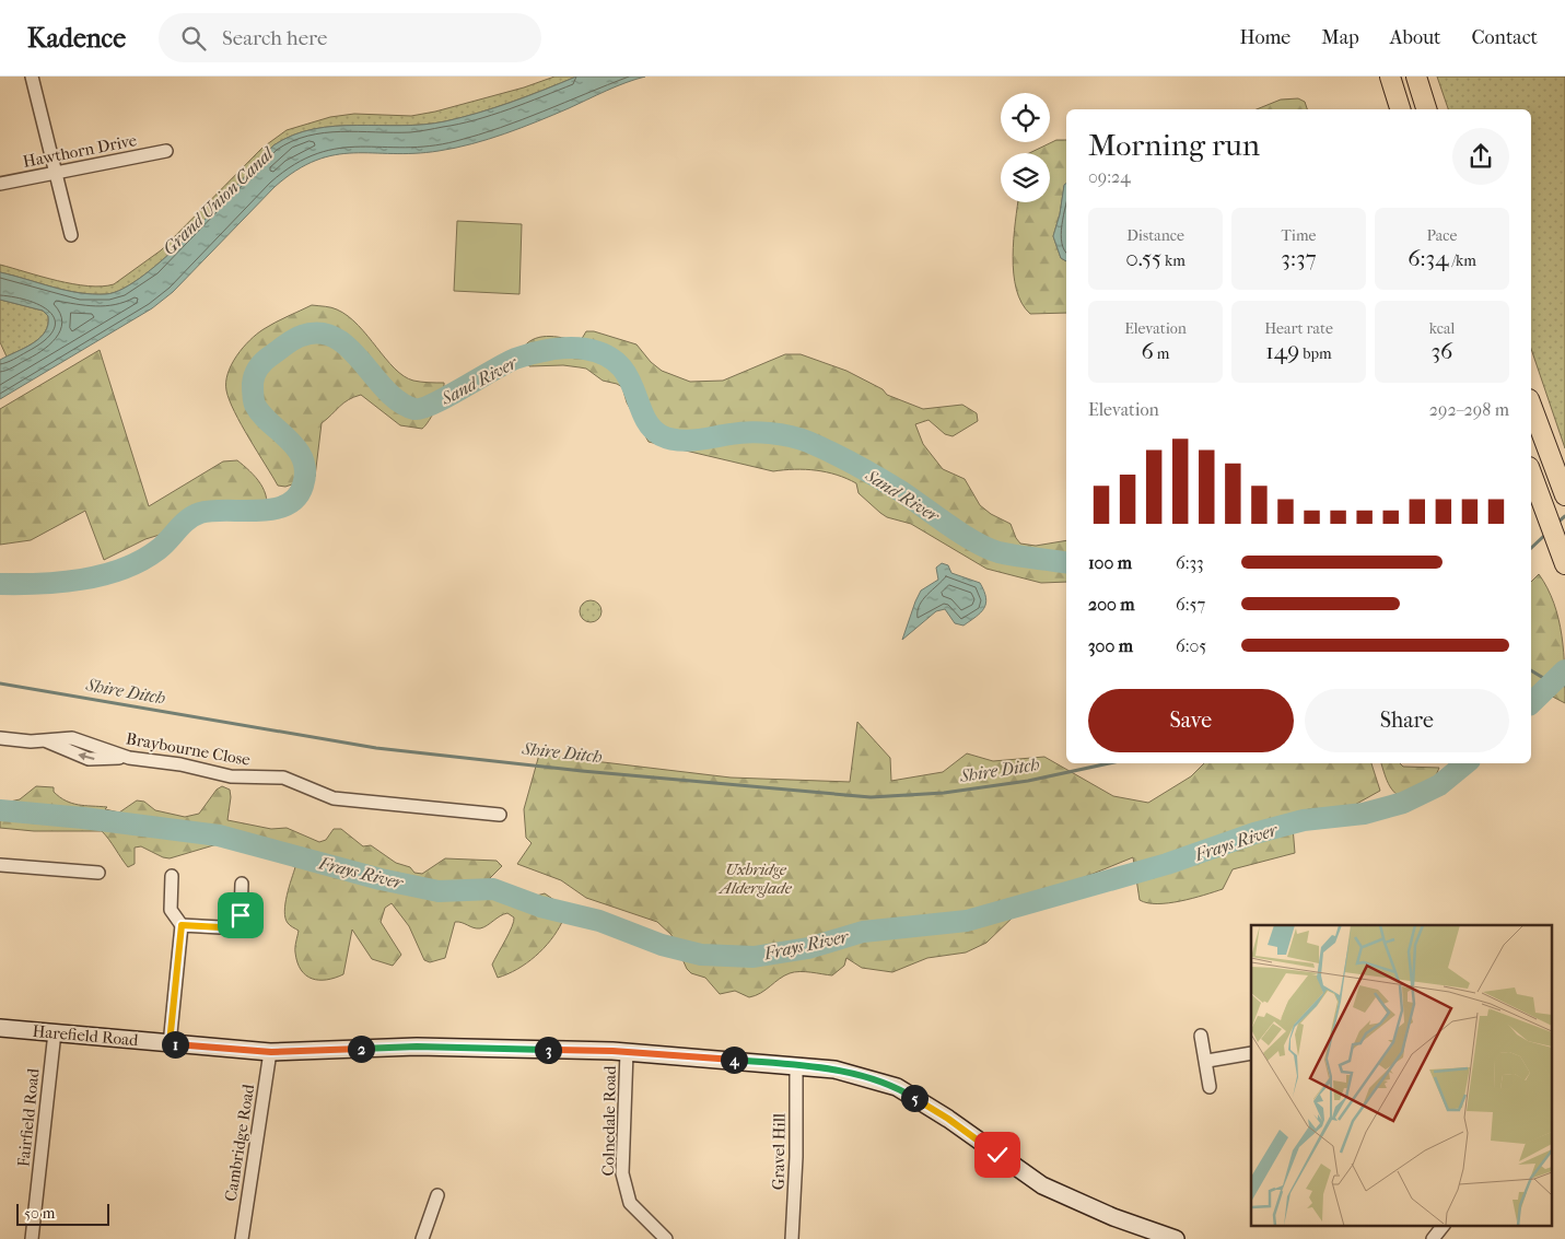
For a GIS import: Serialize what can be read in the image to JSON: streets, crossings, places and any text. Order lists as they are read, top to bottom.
{
  "streets": {
    "main road": ["Harefield Road"],
    "street": [
      "Hawthorn Drive",
      "Braybourne Close",
      "Fairfield Road",
      "Colnedale Road",
      "Cambridge Road",
      "Gravel Hill"
    ]
  },
  "crossings": [
    ["Harefield Road", "Fairfield Road"],
    ["Harefield Road", "Colnedale Road"],
    ["Harefield Road", "Cambridge Road"],
    ["Harefield Road", "Gravel Hill"]
  ],
  "water": [
    "Grand Union Canal",
    "Sand River",
    "Shire Ditch",
    "Frays River"
  ],
  "parks": ["Uxbridge Alderglade"],
  "scale_bar": "50 m",
  "page": {
    "header": "Kadence",
    "search": "Search here",
    "nav": [
      "Home",
      "Map",
      "About",
      "Contact"
    ],
    "heading": ["Morning run", "09:24"],
    "stats": [
      ["Distance", "0.55 km"],
      ["Time", "3:37"],
      ["Pace", "6:34 /km"],
      ["Elevation", "6 m"],
      ["Heart rate", "149 bpm"],
      ["kcal", "36"]
    ],
    "chart": ["Elevation", "292–298 m"],
    "list": [
      {
        "name": "100 m",
        "note": "6:33"
      },
      {
        "name": "200 m",
        "note": "6:57"
      },
      {
        "name": "300 m",
        "note": "6:05"
      }
    ],
    "buttons": ["Save", "Share"],
    "pins": [
      "1",
      "2",
      "3",
      "4",
      "5"
    ],
    "scale": "50 m"
  }
}
